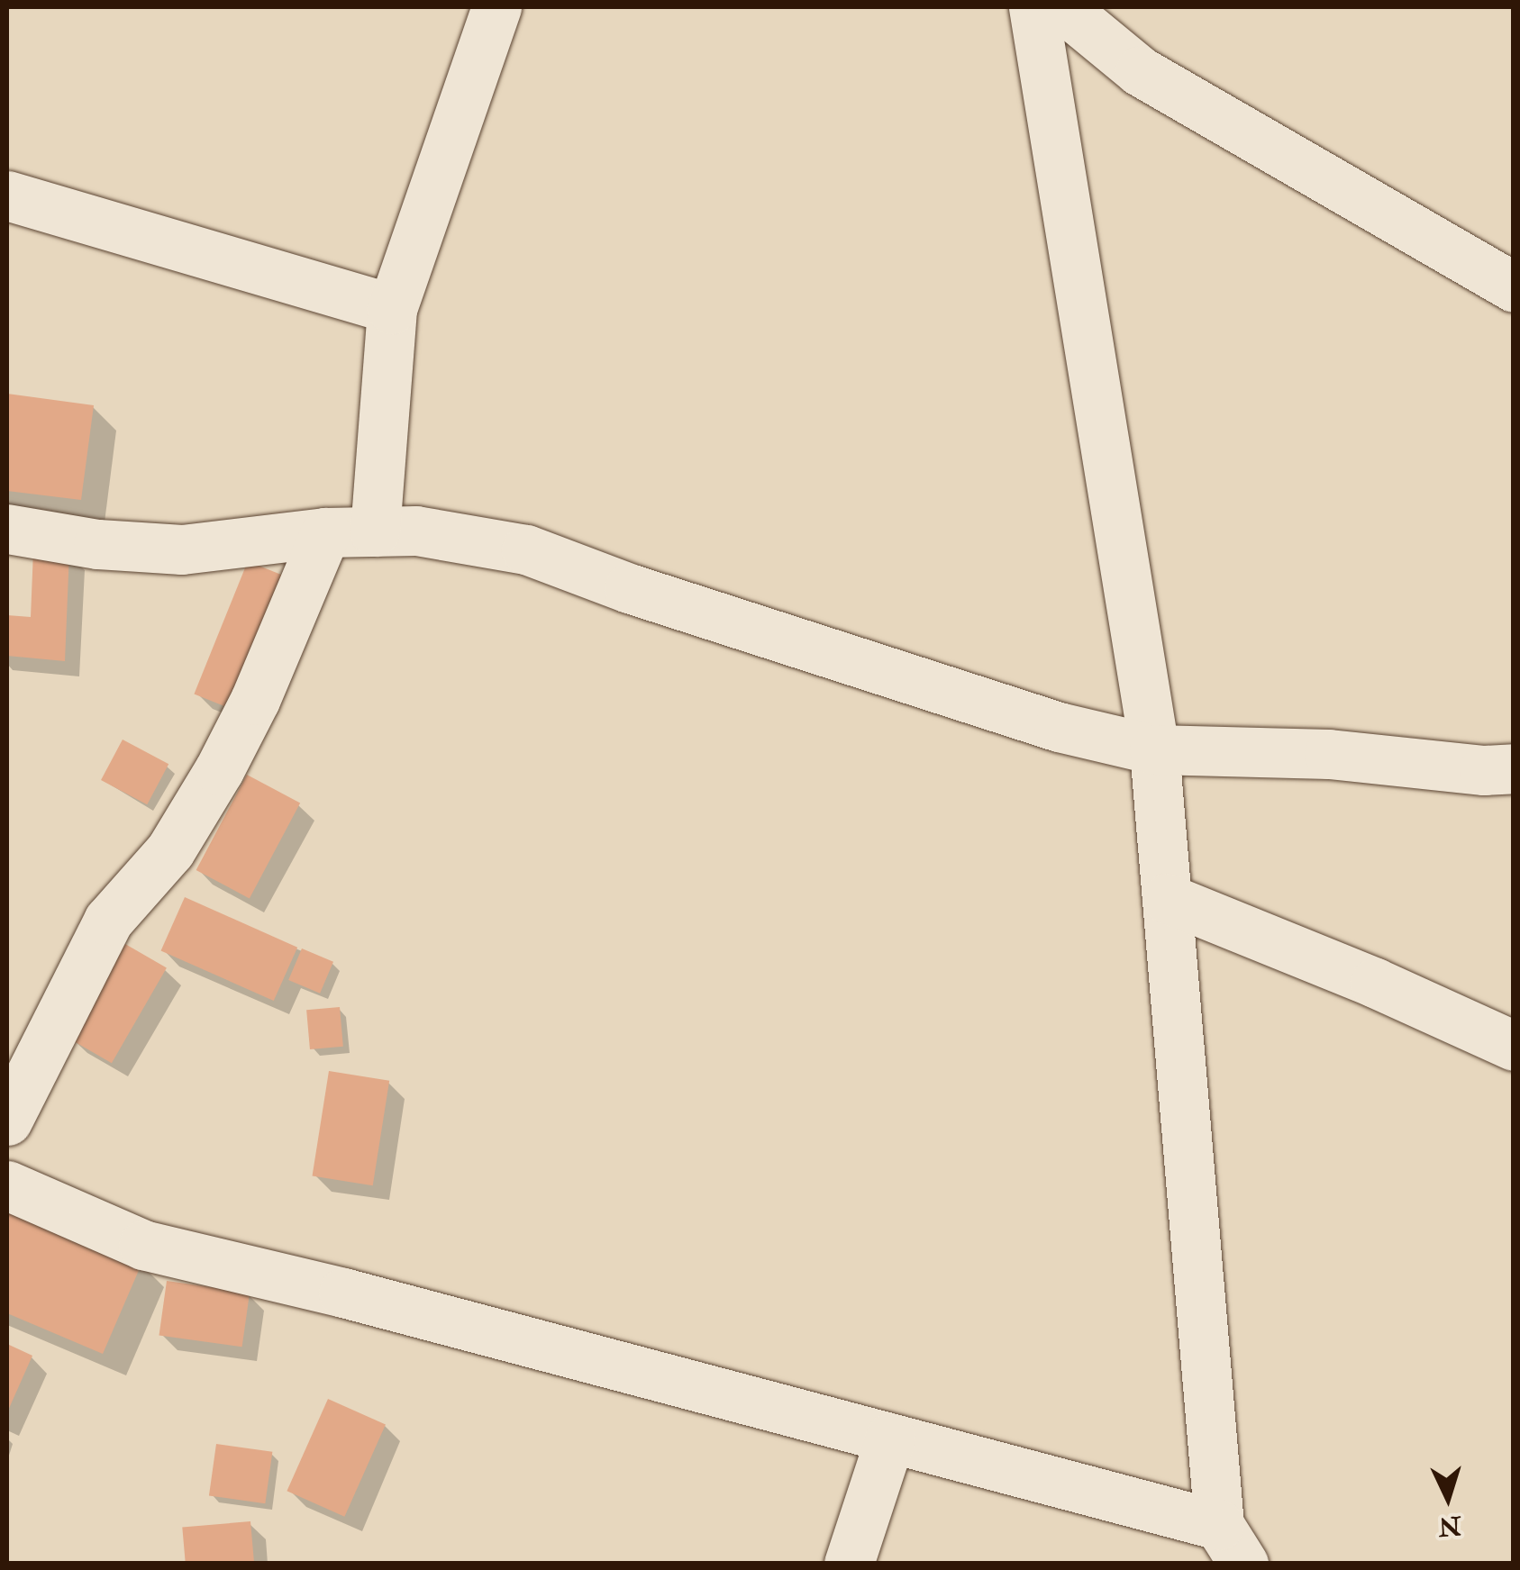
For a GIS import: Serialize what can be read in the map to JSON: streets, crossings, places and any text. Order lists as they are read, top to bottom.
{
  "north": "bottom"
}
